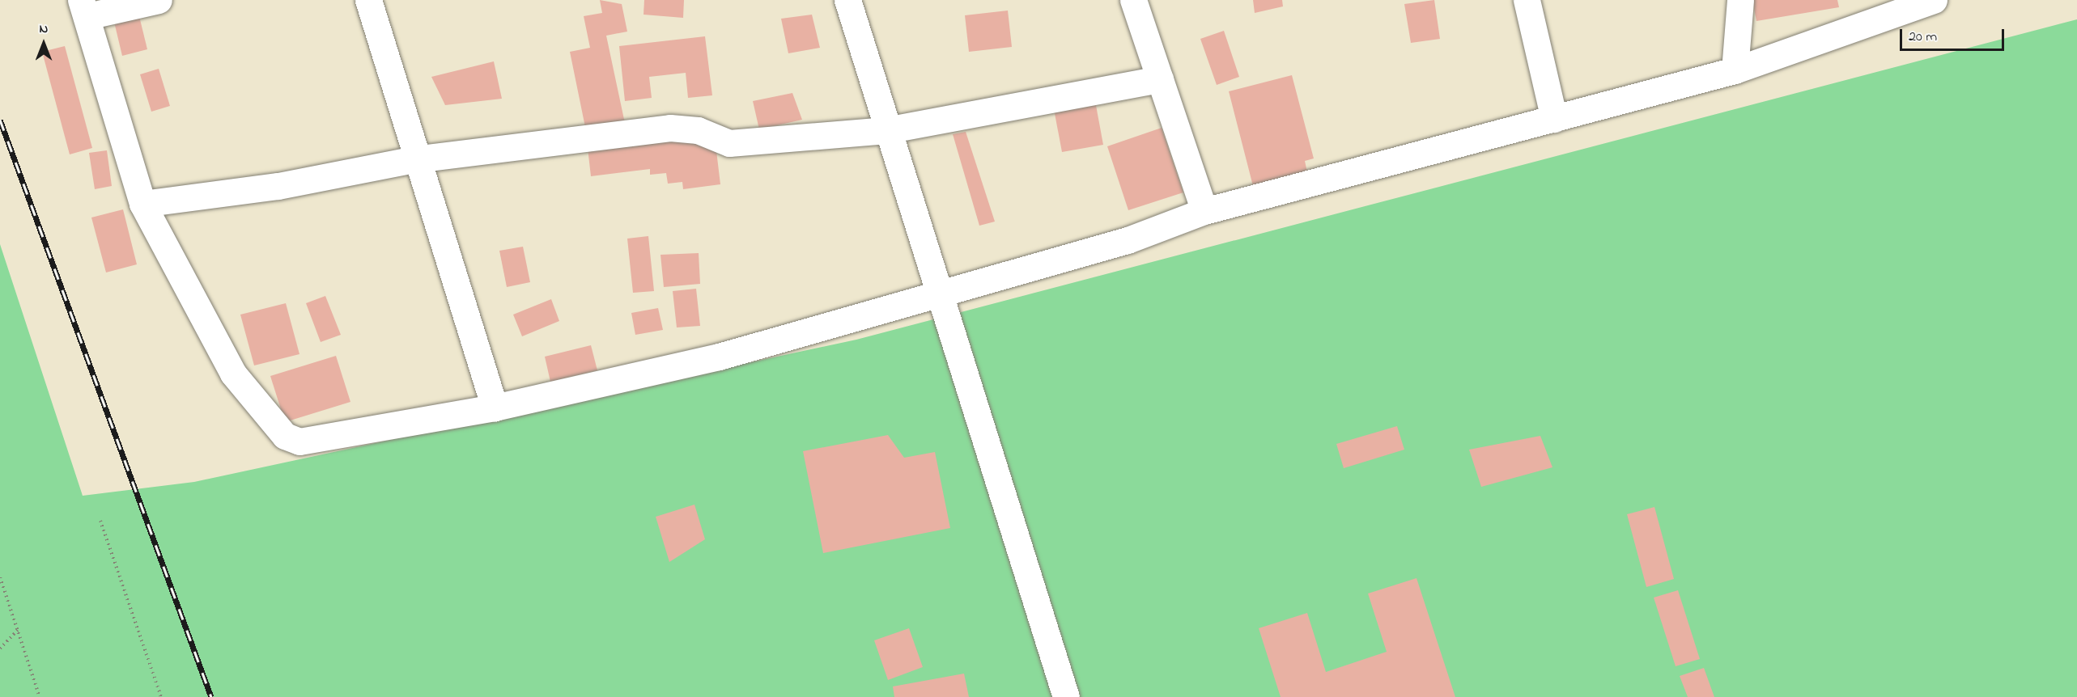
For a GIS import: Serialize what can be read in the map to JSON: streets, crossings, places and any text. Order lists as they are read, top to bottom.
{
  "scale_bar": "20 m",
  "north": "top"
}
